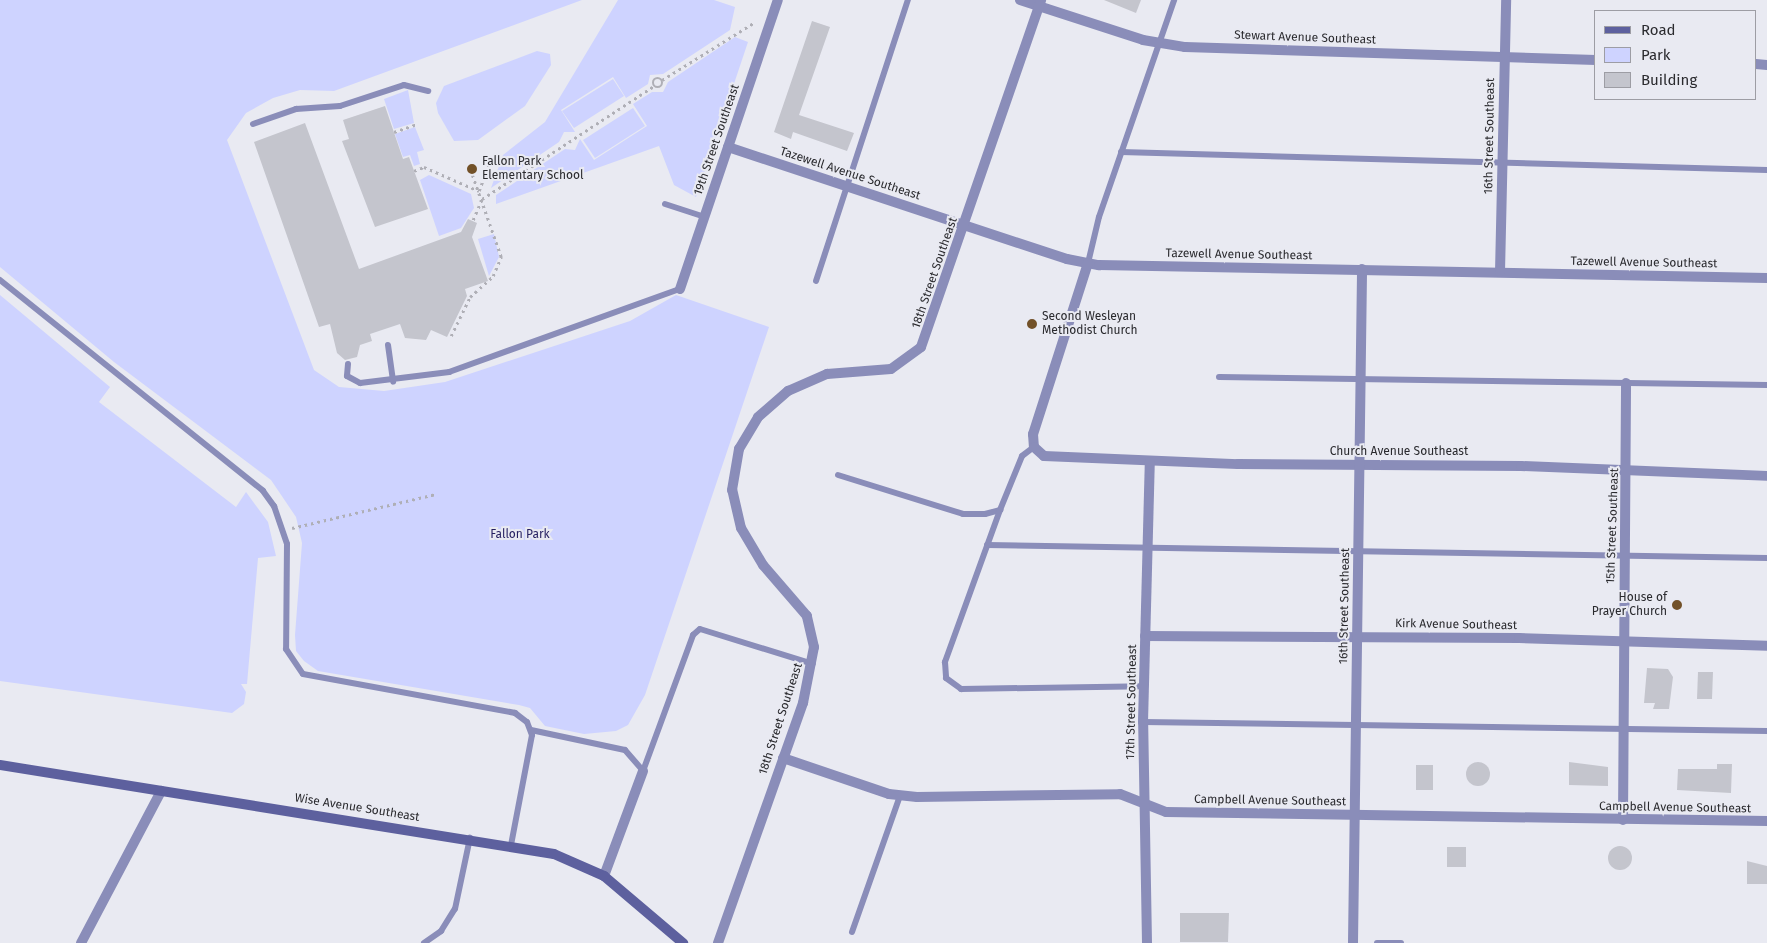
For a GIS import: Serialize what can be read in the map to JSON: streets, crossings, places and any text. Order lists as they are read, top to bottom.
{
  "streets": {
    "street": [
      "Stewart Avenue Southeast",
      "16th Street Southeast",
      "19th Street Southeast",
      "Tazewell Avenue Southeast",
      "18th Street Southeast",
      "Church Avenue Southeast",
      "15th Street Southeast",
      "Kirk Avenue Southeast",
      "17th Street Southeast",
      "Campbell Avenue Southeast",
      "Wise Avenue Southeast"
    ]
  },
  "crossings": [
    ["Stewart Avenue Southeast", "16th Street Southeast"],
    ["Stewart Avenue Southeast", "18th Street Southeast"],
    ["16th Street Southeast", "Tazewell Avenue Southeast"],
    ["16th Street Southeast", "Church Avenue Southeast"],
    ["16th Street Southeast", "Kirk Avenue Southeast"],
    ["16th Street Southeast", "Campbell Avenue Southeast"],
    ["19th Street Southeast", "Tazewell Avenue Southeast"],
    ["Tazewell Avenue Southeast", "18th Street Southeast"],
    ["18th Street Southeast", "Campbell Avenue Southeast"],
    ["Church Avenue Southeast", "15th Street Southeast"],
    ["Church Avenue Southeast", "17th Street Southeast"],
    ["15th Street Southeast", "Kirk Avenue Southeast"],
    ["15th Street Southeast", "Campbell Avenue Southeast"],
    ["Kirk Avenue Southeast", "17th Street Southeast"],
    ["17th Street Southeast", "Campbell Avenue Southeast"]
  ],
  "parks": ["Fallon Park"],
  "places": ["Fallon Park Elementary School", "Second Wesleyan Methodist Church", "House of Prayer Church"],
  "legend": ["Road", "Park", "Building"]
}
